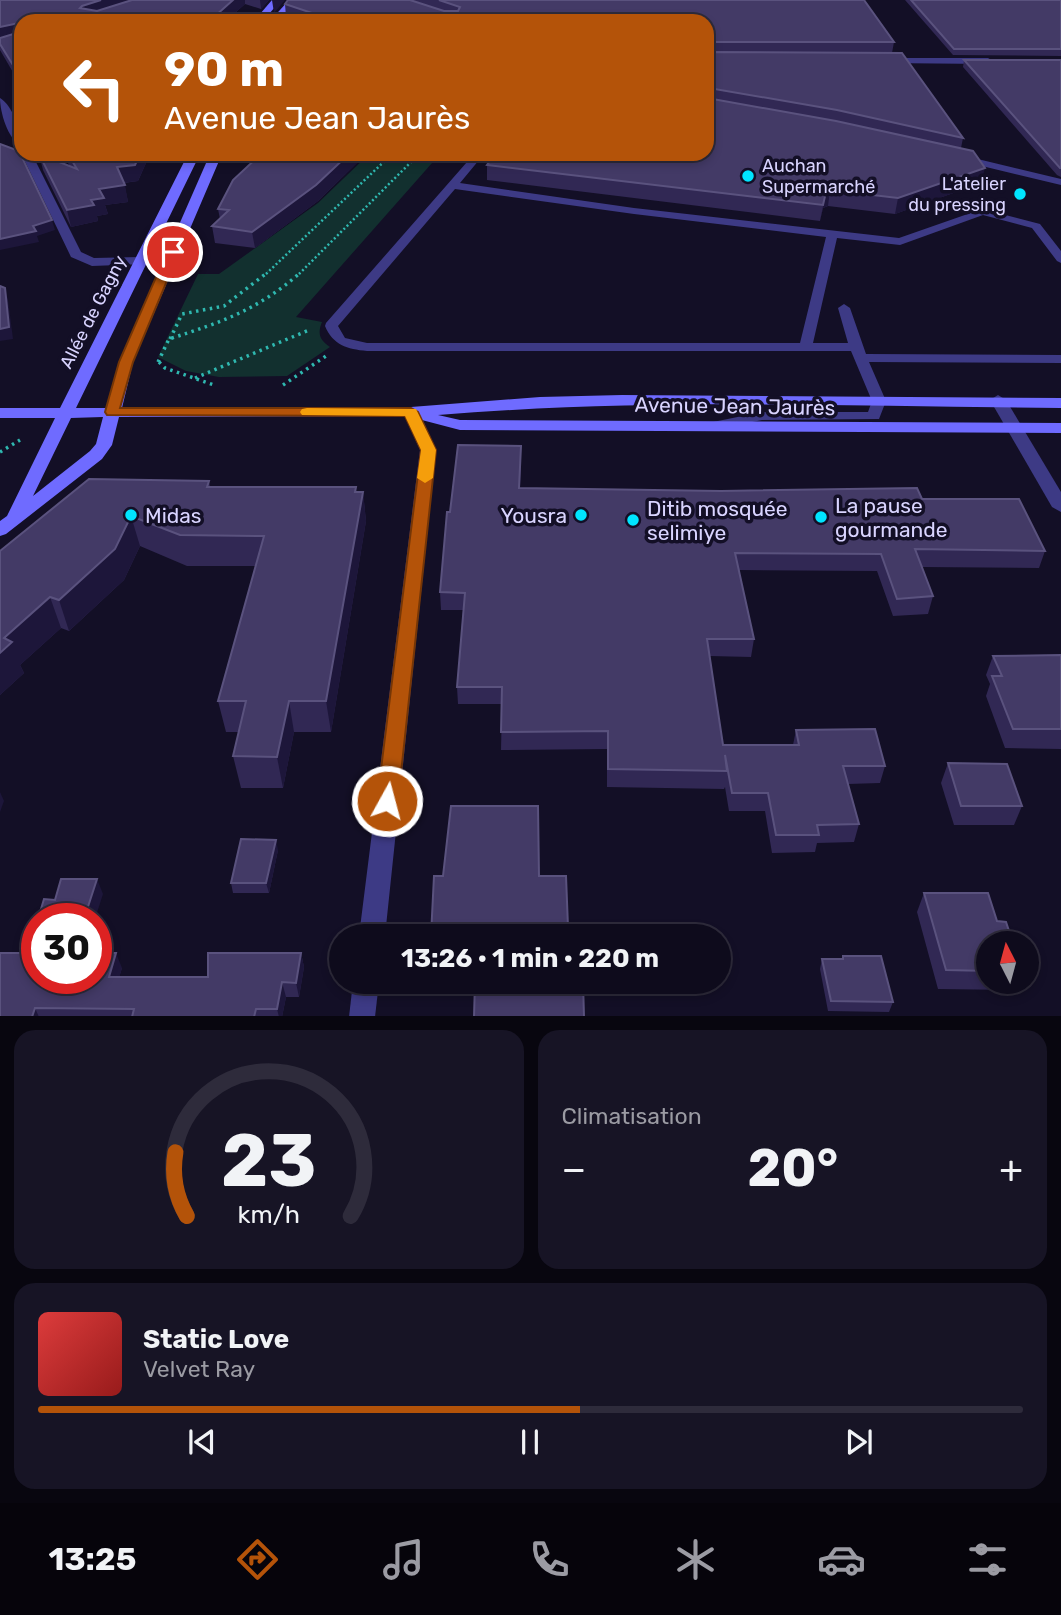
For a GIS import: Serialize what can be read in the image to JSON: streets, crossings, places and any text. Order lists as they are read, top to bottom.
{
  "streets": {
    "main road": ["Allée de Gagny", "Avenue Jean Jaurès"]
  },
  "crossings": [
    ["Allée de Gagny", "Avenue Jean Jaurès"]
  ],
  "places": [
    "Auchan Supermarché",
    "L'atelier du pressing",
    "Midas",
    "Yousra",
    "La pause gourmande",
    "Ditib mosquée selimiye"
  ],
  "north": "top",
  "page": {
    "turn": ["90 m", "Avenue Jean Jaurès"],
    "limit": "30",
    "trip": "13:26 · 1 min · 220 m",
    "tile": "Climatisation",
    "heat": ["−", "20°", "+"],
    "song": ["Static Love", "Velvet Ray"],
    "tabs": "13:25",
    "gauge": ["23", "km/h"]
  }
}
